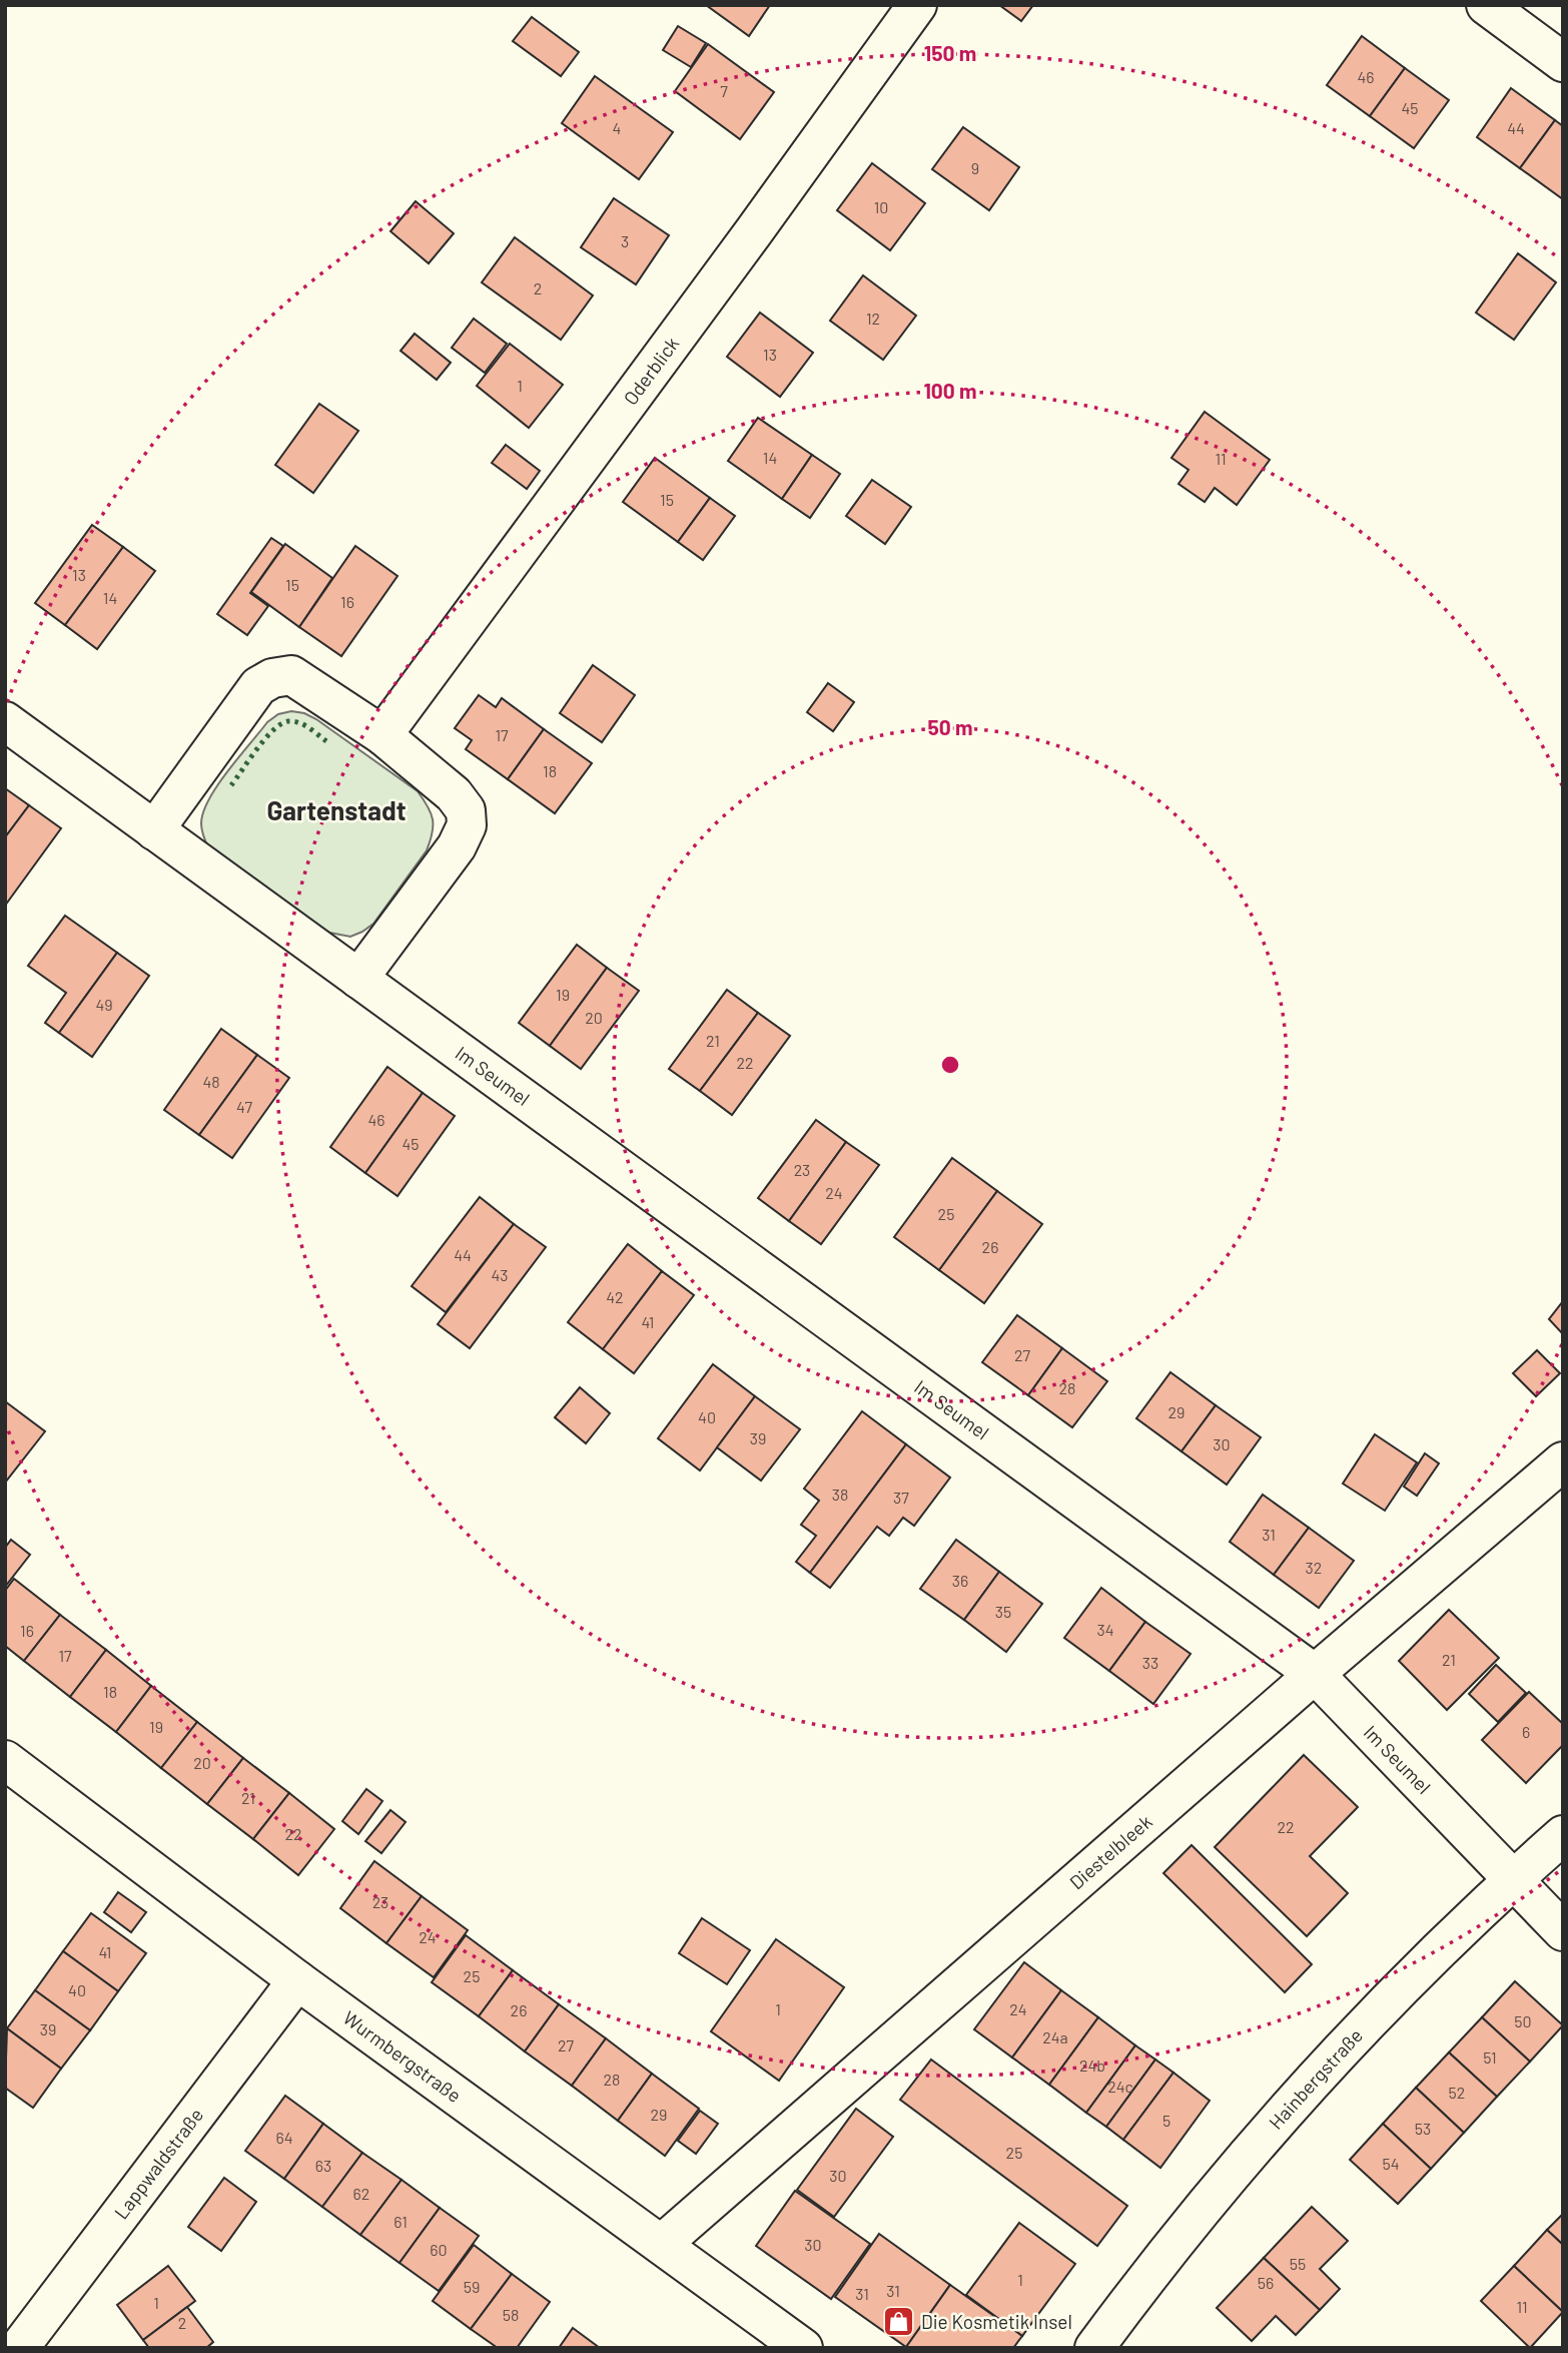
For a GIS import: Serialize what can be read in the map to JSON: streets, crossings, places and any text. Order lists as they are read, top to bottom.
{
  "streets": {
    "street": [
      "Oderblick",
      "Im Seumel",
      "Diestelbleek",
      "Wurmbergstraße",
      "Hainbergstraße",
      "Lappwaldstraße"
    ]
  },
  "crossings": [
    ["Im Seumel", "Diestelbleek"],
    ["Im Seumel", "Hainbergstraße"],
    ["Diestelbleek", "Wurmbergstraße"],
    ["Wurmbergstraße", "Lappwaldstraße"]
  ],
  "districts": ["Gartenstadt"],
  "places": {
    "shop": ["Die Kosmetik Insel"]
  },
  "house_numbers": [
    "46",
    "7",
    "45",
    "4",
    "44",
    "9",
    "10",
    "3",
    "2",
    "12",
    "13",
    "1",
    "14",
    "11",
    "15",
    "13",
    "15",
    "14",
    "16",
    "17",
    "18",
    "19",
    "49",
    "20",
    "21",
    "22",
    "48",
    "47",
    "46",
    "45",
    "23",
    "24",
    "25",
    "26",
    "44",
    "43",
    "42",
    "41",
    "27",
    "28",
    "29",
    "40",
    "39",
    "30",
    "38",
    "37",
    "31",
    "32",
    "36",
    "35",
    "34",
    "16",
    "17",
    "21",
    "33",
    "18",
    "19",
    "6",
    "20",
    "21",
    "22",
    "22",
    "23",
    "24",
    "41",
    "25",
    "40",
    "1",
    "24",
    "26",
    "50",
    "39",
    "24a",
    "27",
    "51",
    "24b",
    "28",
    "24c",
    "52",
    "29",
    "5",
    "53",
    "64",
    "25",
    "54",
    "63",
    "30",
    "62",
    "61",
    "30",
    "60",
    "55",
    "1",
    "56",
    "59",
    "31",
    "31",
    "1",
    "11",
    "58",
    "2"
  ],
  "rings": ["150 m", "100 m", "50 m"]
}
